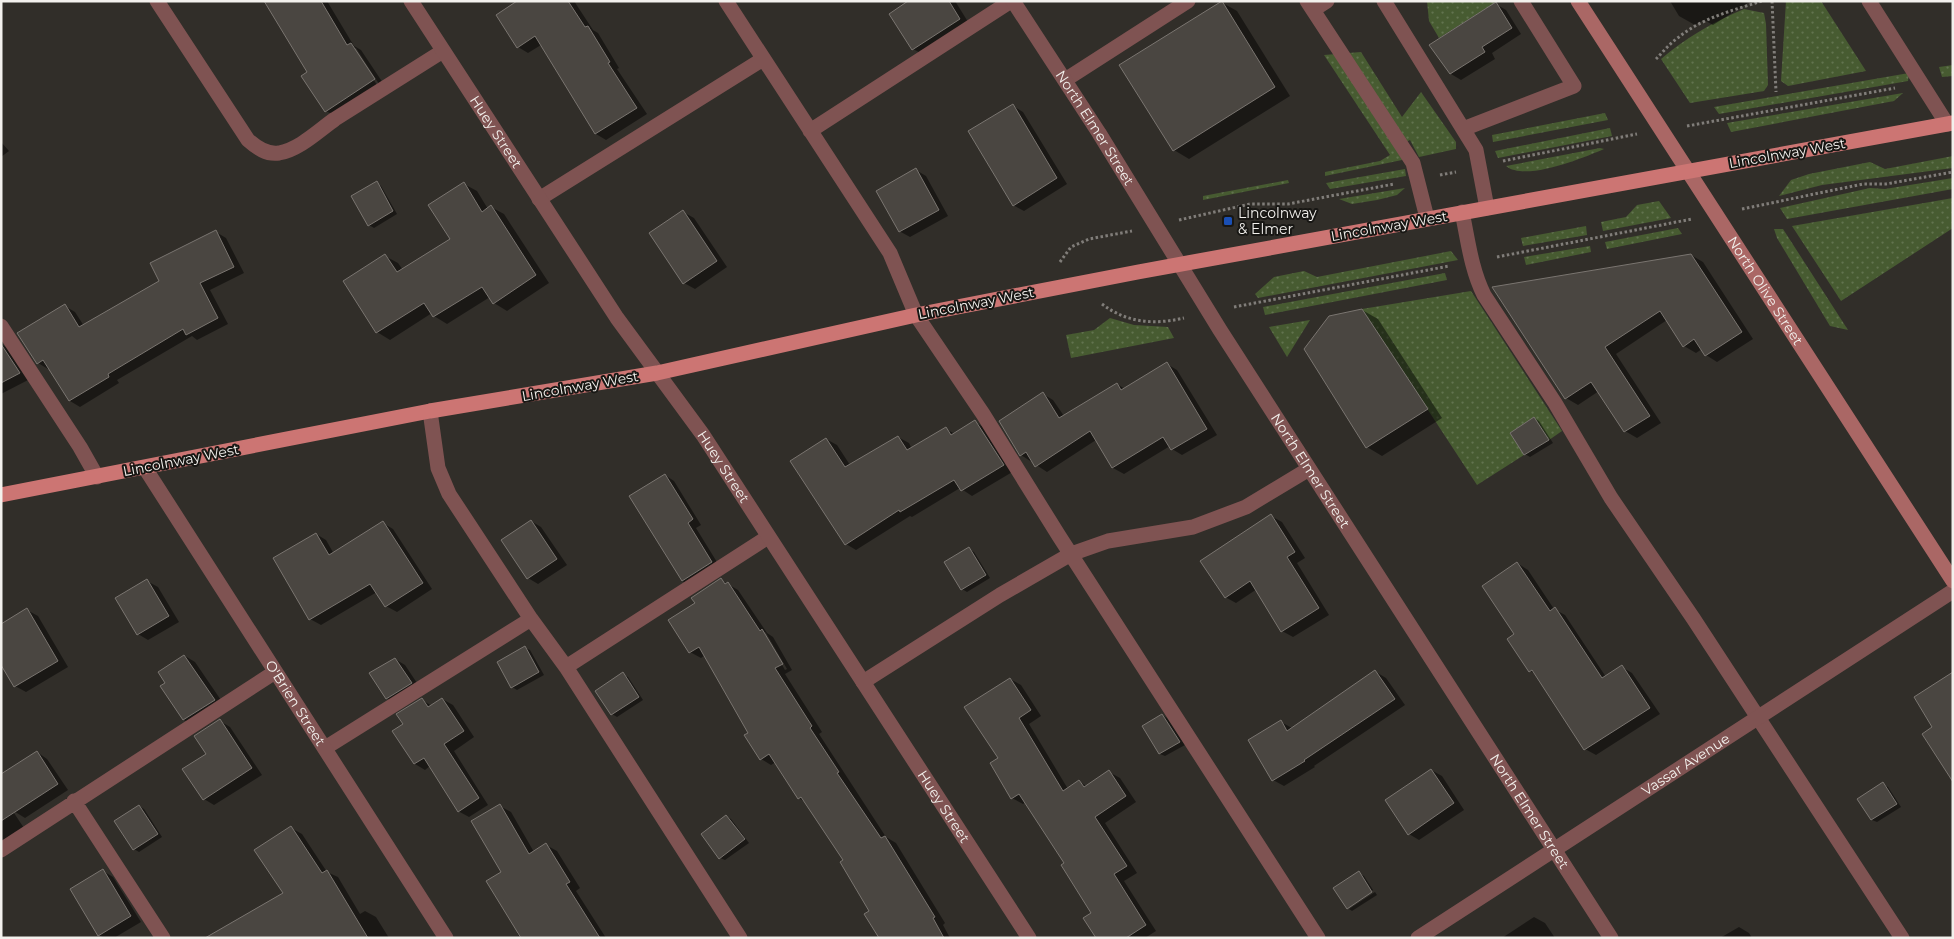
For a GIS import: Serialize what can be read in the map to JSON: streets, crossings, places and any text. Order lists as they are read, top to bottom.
{
  "streets": {
    "main road": ["Lincolnway West"],
    "street": [
      "North Elmer Street",
      "Huey Street",
      "North Olive Street",
      "O'Brien Street",
      "Vassar Avenue"
    ]
  },
  "crossings": [
    ["North Elmer Street", "Lincolnway West"],
    ["North Elmer Street", "Vassar Avenue"],
    ["Huey Street", "Lincolnway West"],
    ["Lincolnway West", "North Olive Street"],
    ["Lincolnway West", "O'Brien Street"]
  ],
  "places": {
    "transit": ["Lincolnway & Elmer"]
  }
}
